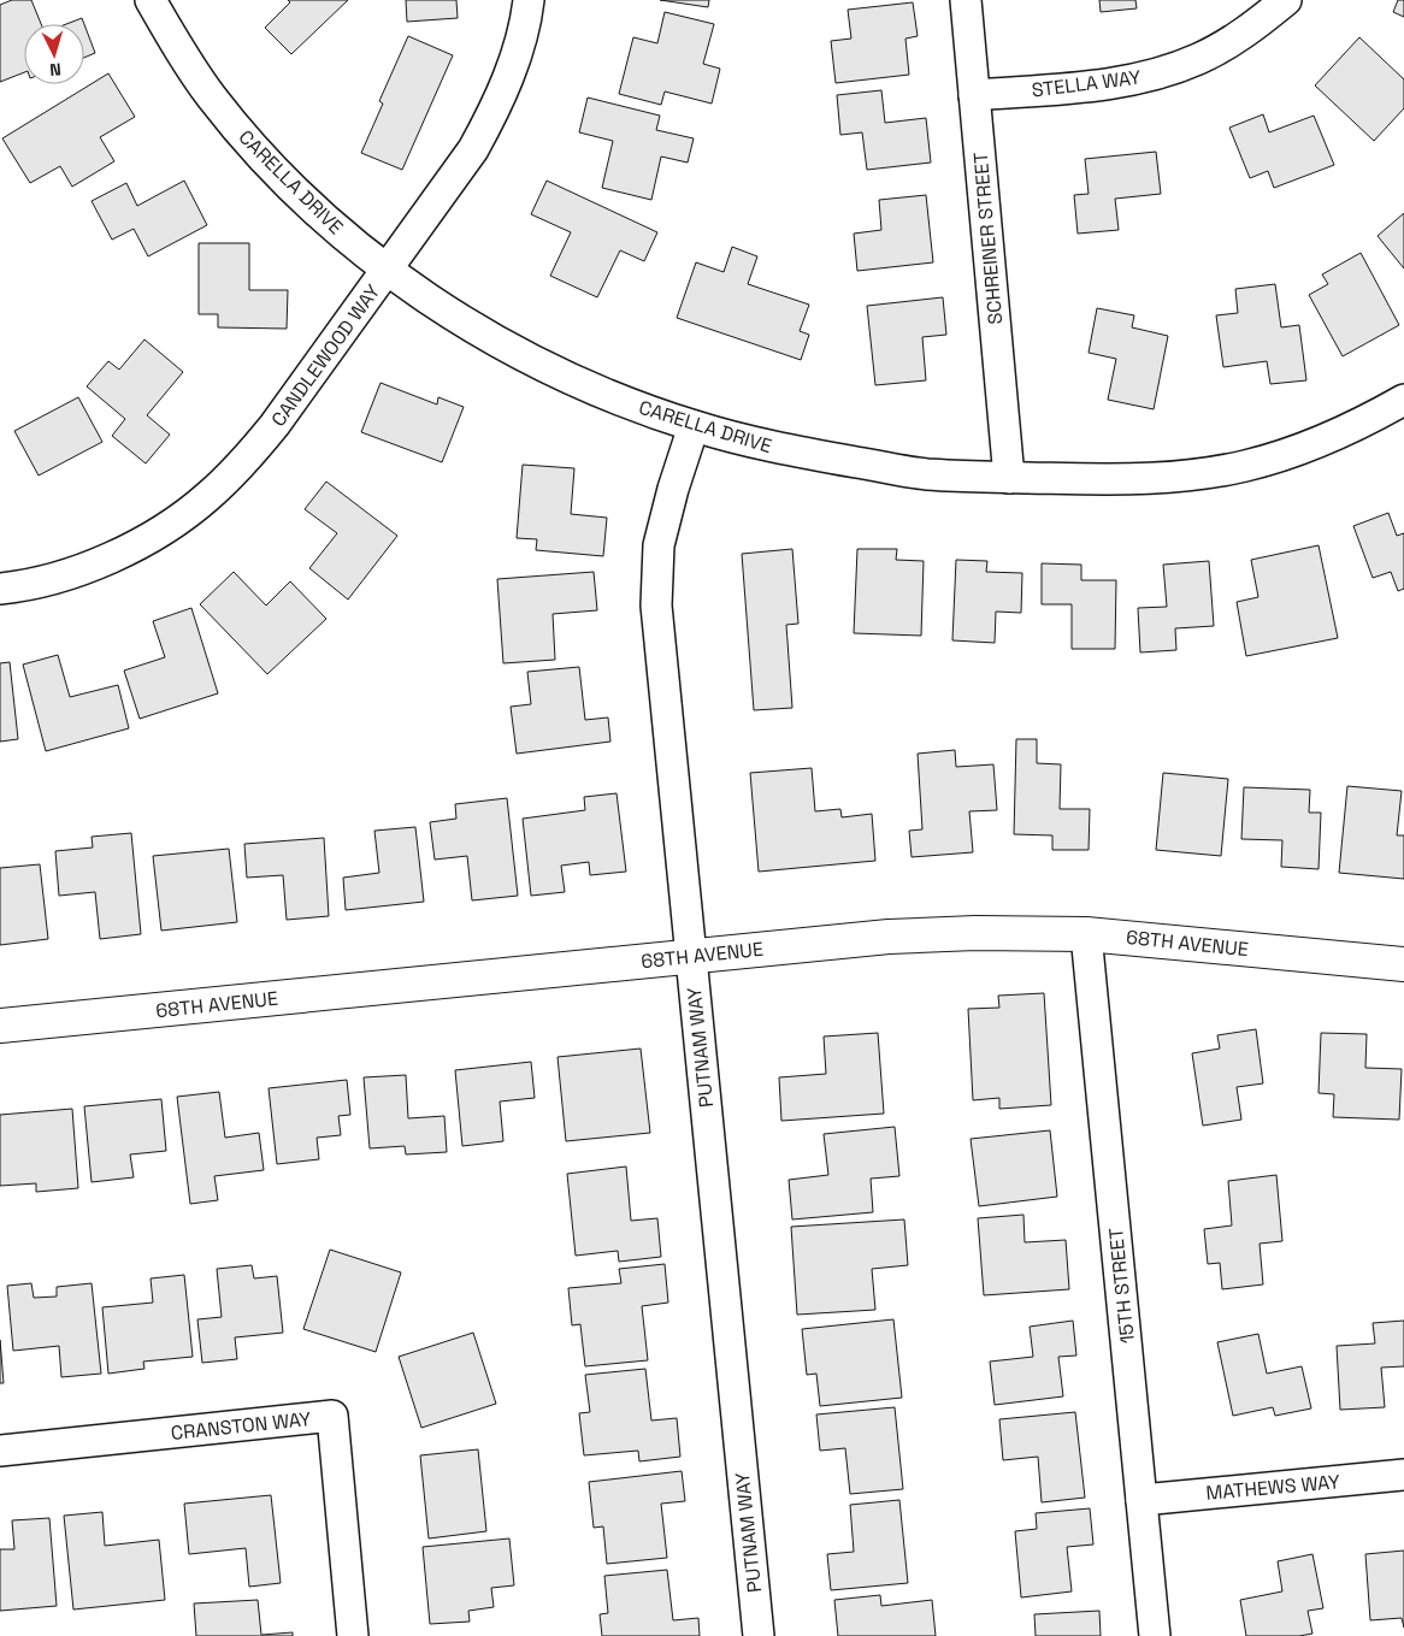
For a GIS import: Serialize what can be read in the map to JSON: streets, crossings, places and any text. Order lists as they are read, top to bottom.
{
  "streets": {
    "street": [
      "STELLA WAY",
      "CARELLA DRIVE",
      "SCHREINER STREET",
      "CANDLEWOOD WAY",
      "68TH AVENUE",
      "PUTNAM WAY",
      "15TH STREET",
      "CRANSTON WAY",
      "MATHEWS WAY"
    ]
  },
  "crossings": [
    ["STELLA WAY", "SCHREINER STREET"],
    ["CARELLA DRIVE", "SCHREINER STREET"],
    ["CARELLA DRIVE", "CANDLEWOOD WAY"],
    ["CARELLA DRIVE", "PUTNAM WAY"],
    ["68TH AVENUE", "PUTNAM WAY"],
    ["68TH AVENUE", "15TH STREET"],
    ["15TH STREET", "MATHEWS WAY"]
  ],
  "north": "bottom"
}
